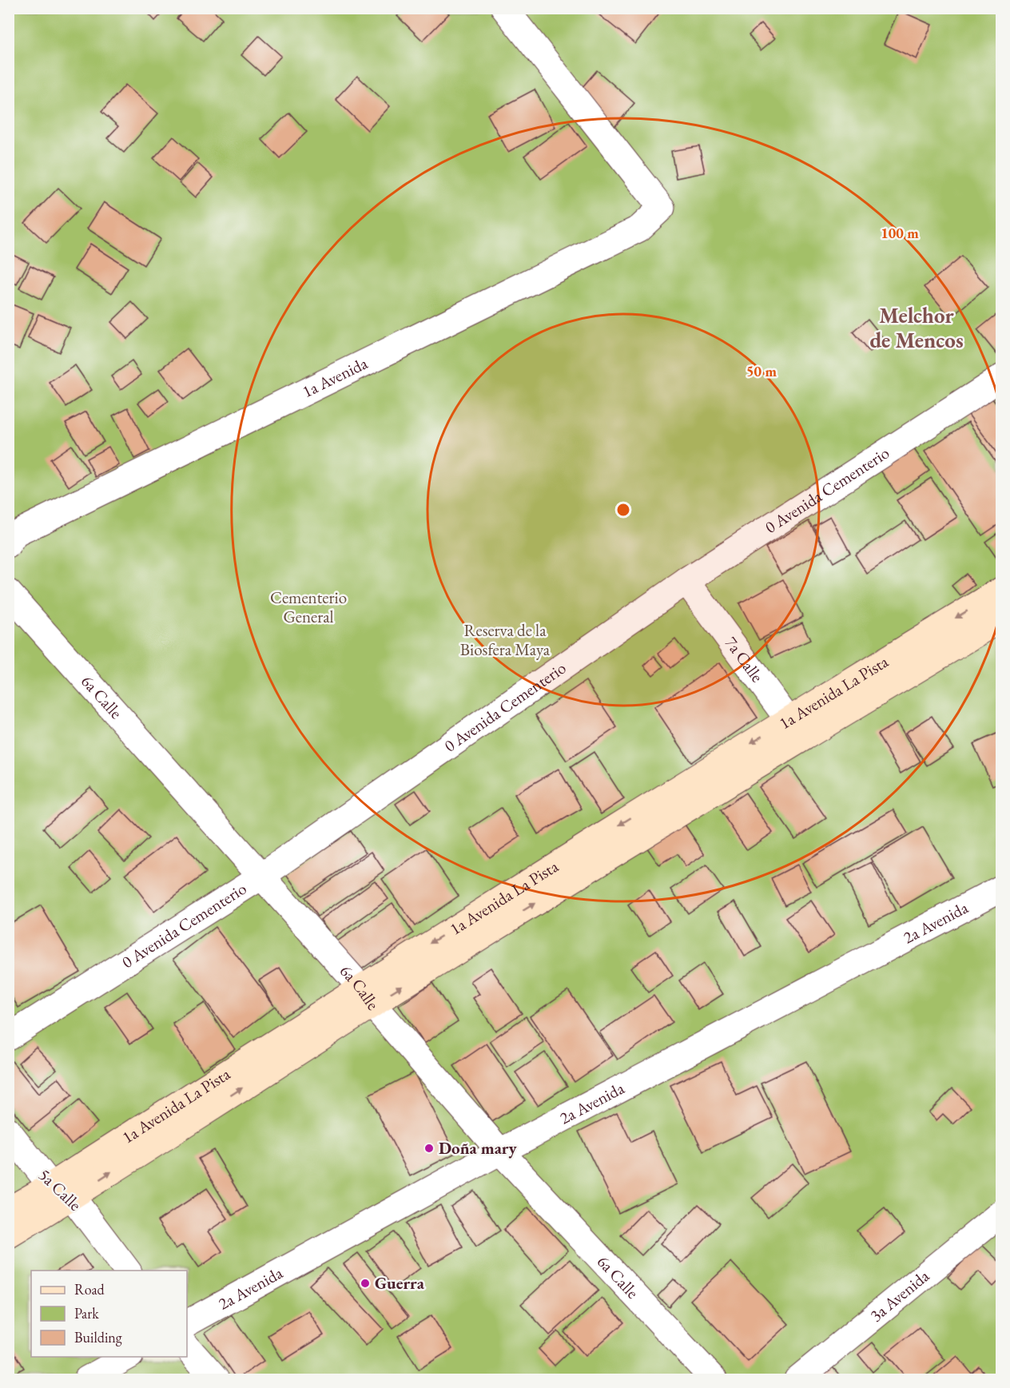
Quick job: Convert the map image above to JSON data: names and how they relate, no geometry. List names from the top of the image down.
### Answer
{
  "streets": {
    "street": [
      "1a Avenida",
      "0 Avenida Cementerio",
      "7a Calle",
      "1a Avenida La Pista",
      "6a Calle",
      "2a Avenida",
      "5a Calle",
      "3a Avenida"
    ]
  },
  "crossings": [
    ["0 Avenida Cementerio", "7a Calle"],
    ["0 Avenida Cementerio", "6a Calle"],
    ["7a Calle", "1a Avenida La Pista"],
    ["1a Avenida La Pista", "6a Calle"],
    ["1a Avenida La Pista", "5a Calle"],
    ["6a Calle", "2a Avenida"]
  ],
  "districts": ["Melchor de Mencos"],
  "parks": ["Cementerio General", "Reserva de la Biosfera Maya"],
  "places": ["Doña mary", "Guerra"],
  "legend": ["Road", "Park", "Building"],
  "rings": ["100 m", "50 m"]
}
